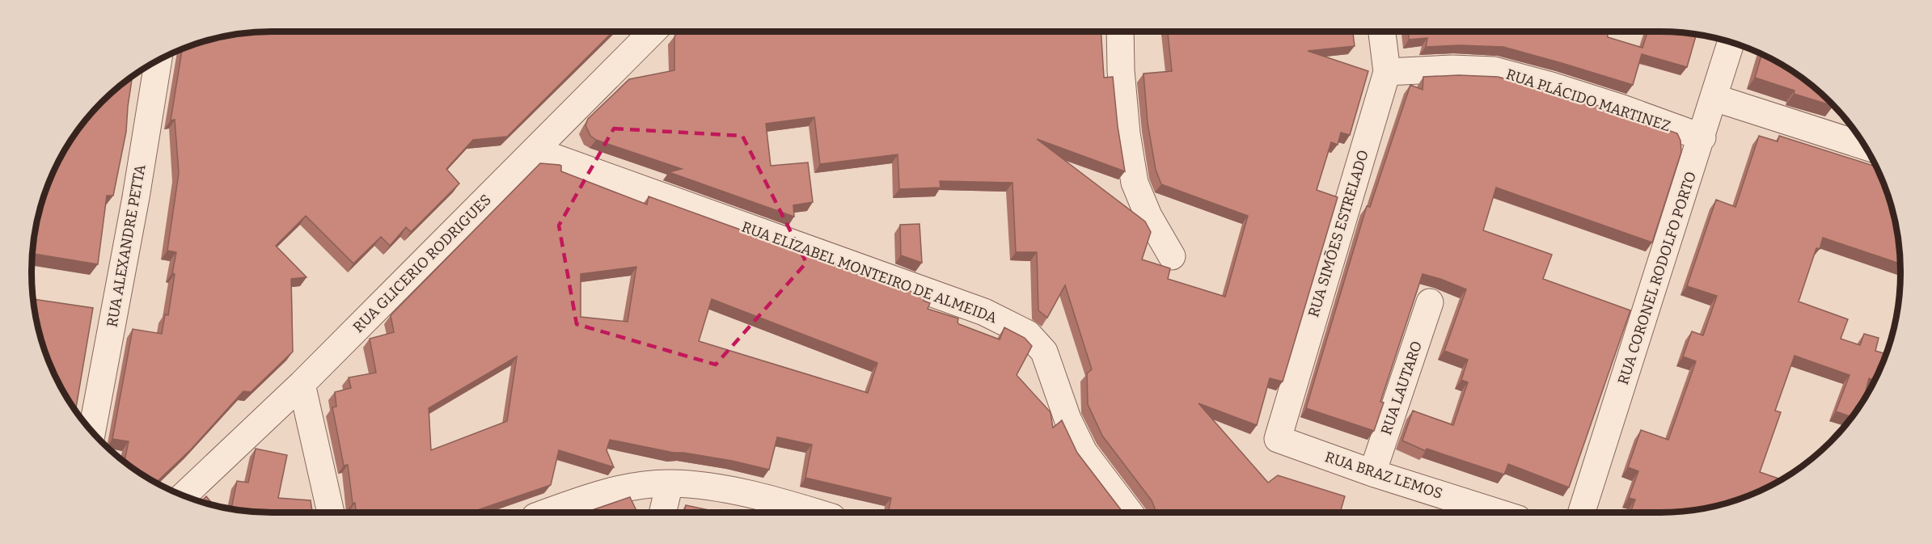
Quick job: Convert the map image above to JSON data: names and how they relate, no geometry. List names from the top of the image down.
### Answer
{
  "streets": {
    "street": [
      "RUA PLÁCIDO MARTINEZ",
      "RUA SIMÕES ESTRELADO",
      "RUA ALEXANDRE PETTA",
      "RUA GLICERIO RODRIGUES",
      "RUA ELIZABEL MONTEIRO DE ALMEIDA",
      "RUA CORONEL RODOLFO PORTO",
      "RUA LAUTARO",
      "RUA BRAZ LEMOS"
    ]
  },
  "crossings": [
    ["RUA PLÁCIDO MARTINEZ", "RUA SIMÕES ESTRELADO"],
    ["RUA PLÁCIDO MARTINEZ", "RUA CORONEL RODOLFO PORTO"],
    ["RUA SIMÕES ESTRELADO", "RUA BRAZ LEMOS"],
    ["RUA GLICERIO RODRIGUES", "RUA ELIZABEL MONTEIRO DE ALMEIDA"],
    ["RUA LAUTARO", "RUA BRAZ LEMOS"]
  ]
}
